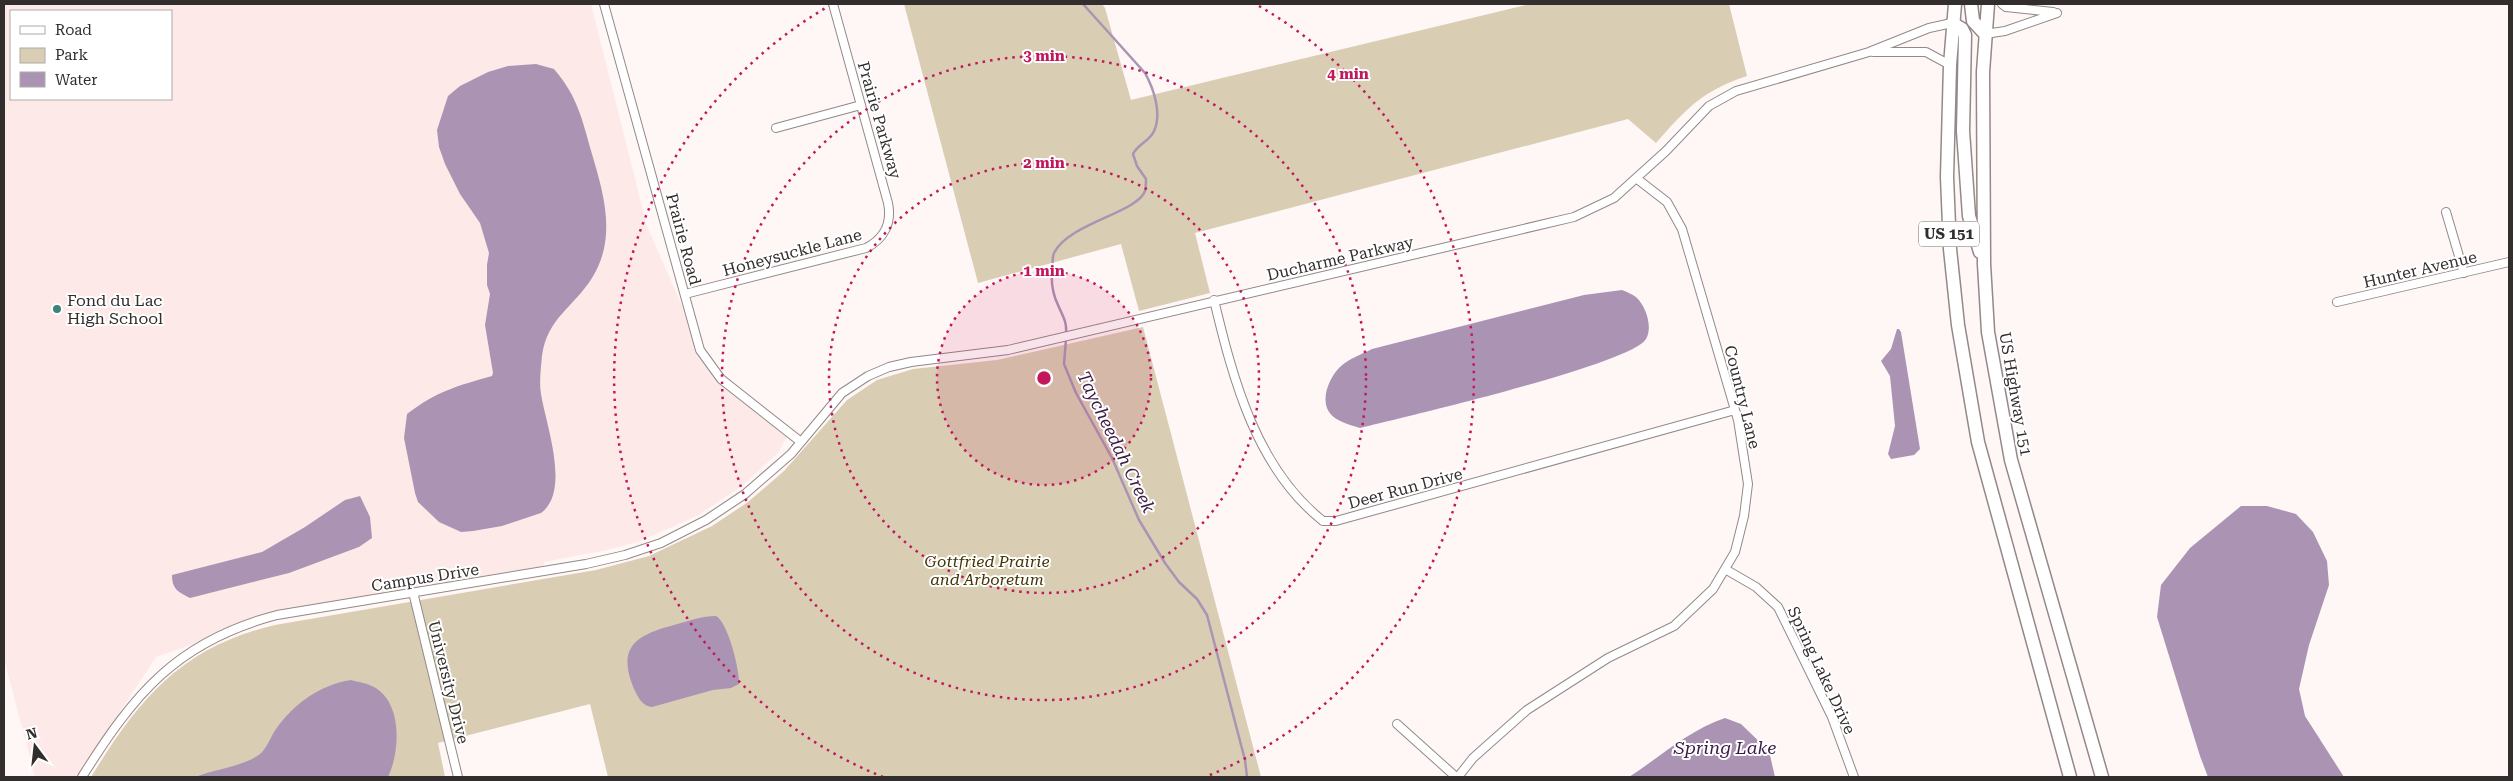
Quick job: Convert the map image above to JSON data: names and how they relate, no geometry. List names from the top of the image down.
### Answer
{
  "streets": {
    "main road": ["US 151", "US Highway 151"],
    "street": [
      "Prairie Parkway",
      "Prairie Road",
      "Honeysuckle Lane",
      "Ducharme Parkway",
      "Hunter Avenue",
      "Country Lane",
      "Deer Run Drive",
      "Campus Drive",
      "Spring Lake Drive",
      "University Drive"
    ]
  },
  "crossings": [
    ["Prairie Parkway", "Honeysuckle Lane"],
    ["US 151", "Ducharme Parkway"],
    ["Prairie Road", "Honeysuckle Lane"],
    ["Prairie Road", "Ducharme Parkway"],
    ["Prairie Road", "Campus Drive"],
    ["Ducharme Parkway", "Country Lane"],
    ["Ducharme Parkway", "Deer Run Drive"],
    ["Ducharme Parkway", "Campus Drive"],
    ["Country Lane", "Deer Run Drive"],
    ["Country Lane", "Spring Lake Drive"],
    ["Campus Drive", "University Drive"]
  ],
  "water": ["Taycheedah Creek", "Spring Lake"],
  "parks": ["Gottfried Prairie and Arboretum"],
  "places": ["Fond du Lac High School"],
  "legend": ["Road", "Park", "Water"],
  "north": "top",
  "rings": [
    "3 min",
    "4 min",
    "2 min",
    "1 min"
  ]
}
